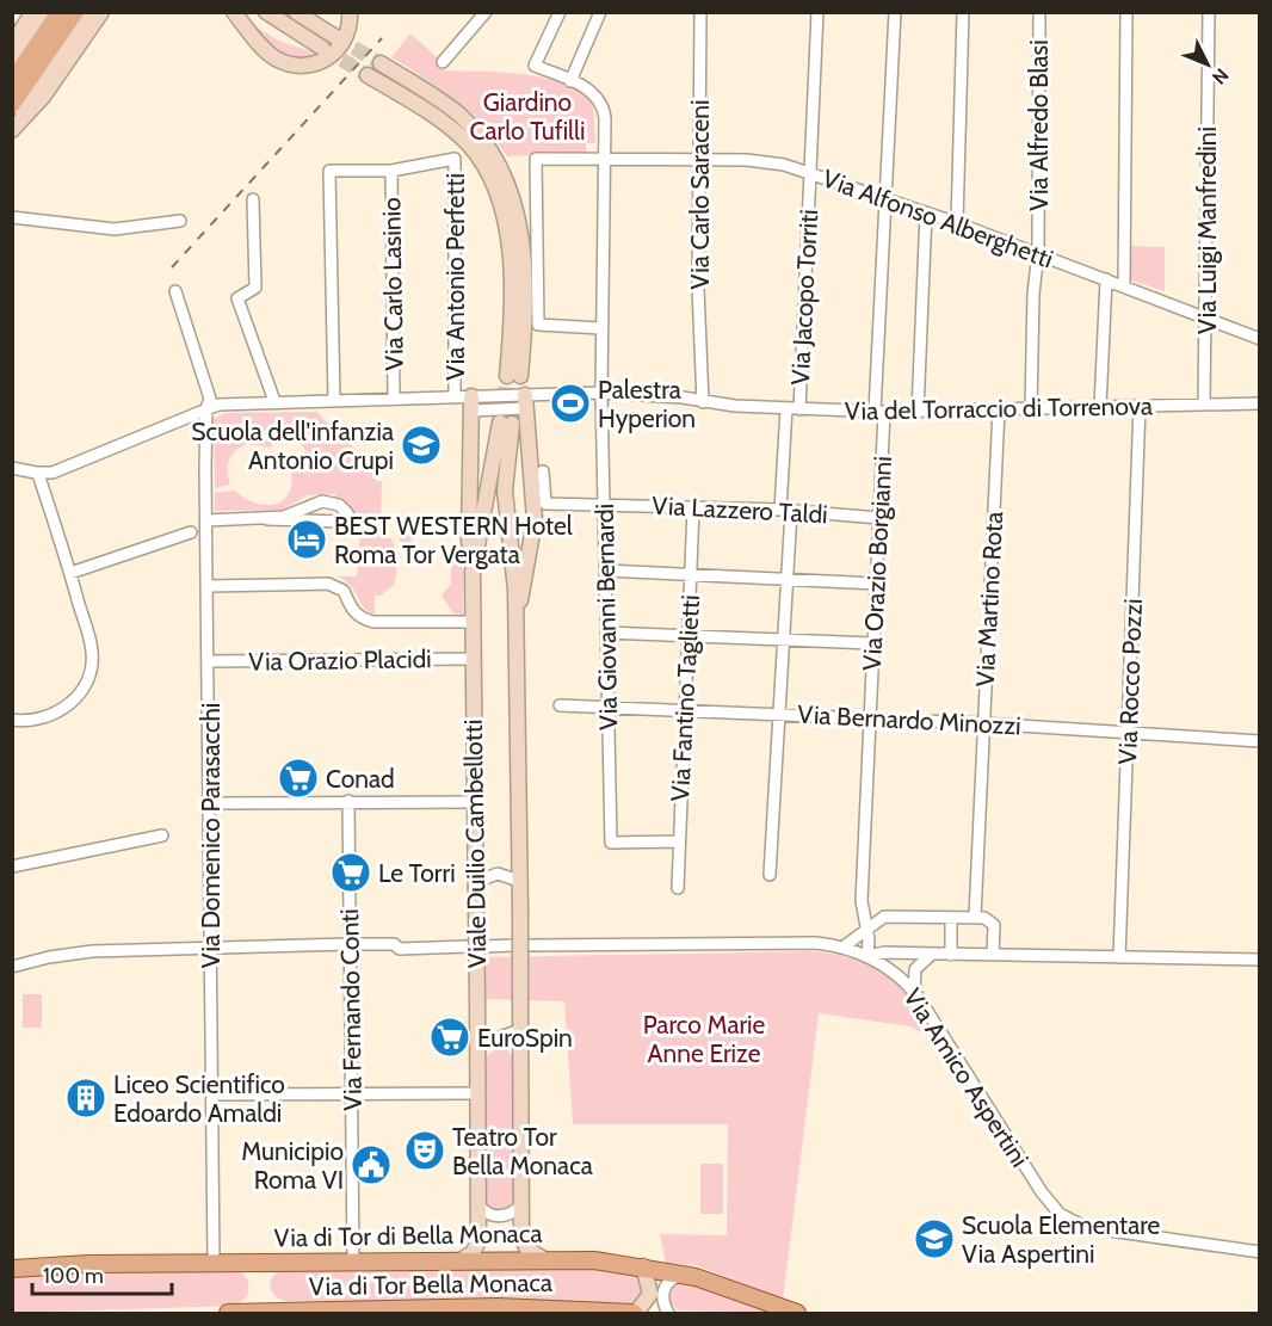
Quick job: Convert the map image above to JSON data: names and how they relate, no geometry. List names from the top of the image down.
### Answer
{
  "streets": {
    "main road": ["Viale Duilio Cambellotti", "Via di Tor di Bella Monaca", "Via di Tor Bella Monaca"],
    "street": [
      "Via Alfredo Blasi",
      "Via Carlo Saraceni",
      "Via Alfonso Alberghetti",
      "Via Luigi Manfredini",
      "Via Antonio Perfetti",
      "Via Carlo Lasinio",
      "Via Jacopo Torriti",
      "Via del Torraccio di Torrenova",
      "Via Lazzero Taldi",
      "Via Orazio Borgianni",
      "Via Martino Rota",
      "Via Giovanni Bernardi",
      "Via Orazio Placidi",
      "Via Rocco Pozzi",
      "Via Fantino Taglietti",
      "Via Bernardo Minozzi",
      "Via Domenico Parasacchi",
      "Via Fernando Conti",
      "Via Amico Aspertini"
    ]
  },
  "crossings": [
    ["Via Alfredo Blasi", "Via Alfonso Alberghetti"],
    ["Via Alfredo Blasi", "Via del Torraccio di Torrenova"],
    ["Via Carlo Saraceni", "Via Alfonso Alberghetti"],
    ["Via Carlo Saraceni", "Via del Torraccio di Torrenova"],
    ["Via Alfonso Alberghetti", "Via Luigi Manfredini"],
    ["Via Alfonso Alberghetti", "Via Jacopo Torriti"],
    ["Via Alfonso Alberghetti", "Via Orazio Borgianni"],
    ["Via Alfonso Alberghetti", "Via Giovanni Bernardi"],
    ["Via Luigi Manfredini", "Via del Torraccio di Torrenova"],
    ["Via Antonio Perfetti", "Via Carlo Lasinio"],
    ["Via Jacopo Torriti", "Via del Torraccio di Torrenova"],
    ["Via del Torraccio di Torrenova", "Via Orazio Borgianni"],
    ["Via del Torraccio di Torrenova", "Via Martino Rota"],
    ["Via del Torraccio di Torrenova", "Via Giovanni Bernardi"],
    ["Via del Torraccio di Torrenova", "Via Rocco Pozzi"],
    ["Via Lazzero Taldi", "Via Orazio Borgianni"],
    ["Via Lazzero Taldi", "Via Giovanni Bernardi"],
    ["Via Lazzero Taldi", "Via Fantino Taglietti"],
    ["Via Orazio Borgianni", "Via Bernardo Minozzi"],
    ["Via Orazio Borgianni", "Via Amico Aspertini"],
    ["Via Martino Rota", "Via Bernardo Minozzi"],
    ["Via Giovanni Bernardi", "Via Fantino Taglietti"],
    ["Via Giovanni Bernardi", "Via Bernardo Minozzi"],
    ["Via Orazio Placidi", "Via Domenico Parasacchi"],
    ["Via Orazio Placidi", "Viale Duilio Cambellotti"],
    ["Via Rocco Pozzi", "Via Bernardo Minozzi"],
    ["Via Fantino Taglietti", "Via Bernardo Minozzi"],
    ["Via Domenico Parasacchi", "Via di Tor di Bella Monaca"],
    ["Viale Duilio Cambellotti", "Via di Tor di Bella Monaca"],
    ["Via Fernando Conti", "Via di Tor di Bella Monaca"]
  ],
  "parks": ["Giardino Carlo Tufilli", "Parco Marie Anne Erize"],
  "places": {
    "sports": ["Palestra Hyperion"],
    "school or university": ["Scuola dell'infanzia Antonio Crupi", "Scuola Elementare Via Aspertini"],
    "hotel": ["BEST WESTERN Hotel Roma Tor Vergata"],
    "supermarket": ["Conad", "Le Torri", "EuroSpin"],
    "building": ["Liceo Scientifico Edoardo Amaldi"],
    "theatre": ["Teatro Tor Bella Monaca"],
    "public building": ["Municipio Roma VI"]
  },
  "scale_bar": "100 m",
  "north": "bottom right"
}
